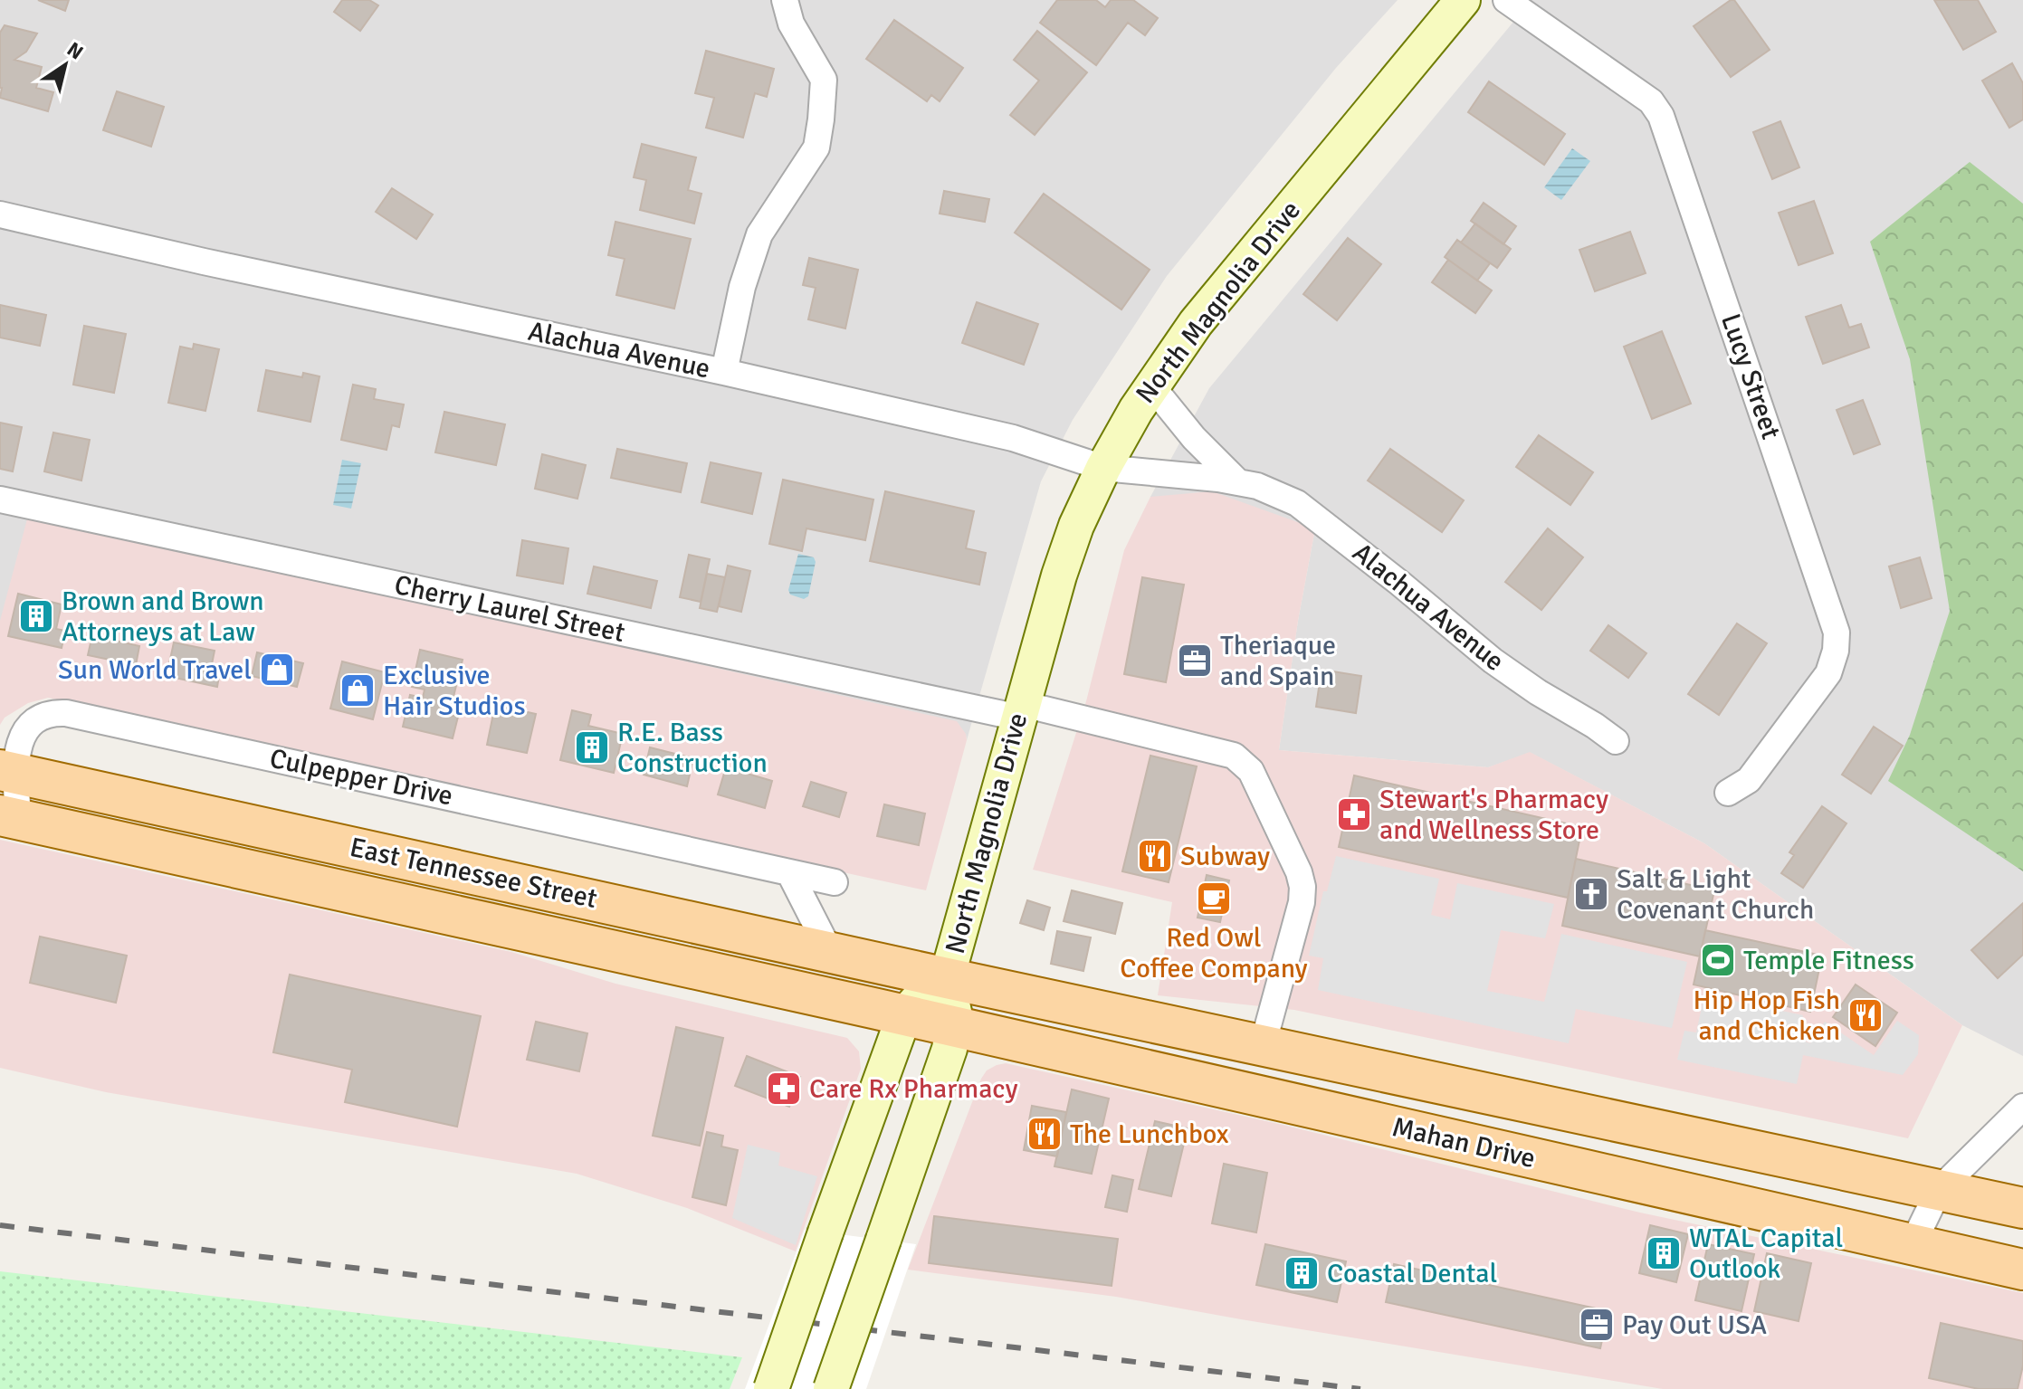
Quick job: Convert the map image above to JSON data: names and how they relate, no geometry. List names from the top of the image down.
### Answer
{
  "streets": {
    "main road": ["North Magnolia Drive", "East Tennessee Street", "Mahan Drive"],
    "street": [
      "Alachua Avenue",
      "Lucy Street",
      "Cherry Laurel Street",
      "Culpepper Drive"
    ]
  },
  "crossings": [
    ["North Magnolia Drive", "Alachua Avenue"],
    ["North Magnolia Drive", "Cherry Laurel Street"],
    ["North Magnolia Drive", "East Tennessee Street"],
    ["North Magnolia Drive", "Mahan Drive"],
    ["Cherry Laurel Street", "Mahan Drive"],
    ["Culpepper Drive", "East Tennessee Street"],
    ["East Tennessee Street", "Mahan Drive"]
  ],
  "places": {
    "building": [
      "Brown and Brown Attorneys at Law",
      "R.E. Bass Construction",
      "WTAL Capital Outlook",
      "Coastal Dental"
    ],
    "office": ["Theriaque and Spain", "Pay Out USA"],
    "shop": ["Sun World Travel", "Exclusive Hair Studios"],
    "pharmacy": ["Stewart's Pharmacy and Wellness Store", "Care Rx Pharmacy"],
    "restaurant": ["Subway", "Hip Hop Fish and Chicken", "The Lunchbox"],
    "church": ["Salt & Light Covenant Church"],
    "cafe": ["Red Owl Coffee Company"],
    "sports": ["Temple Fitness"]
  },
  "north": "top right"
}
